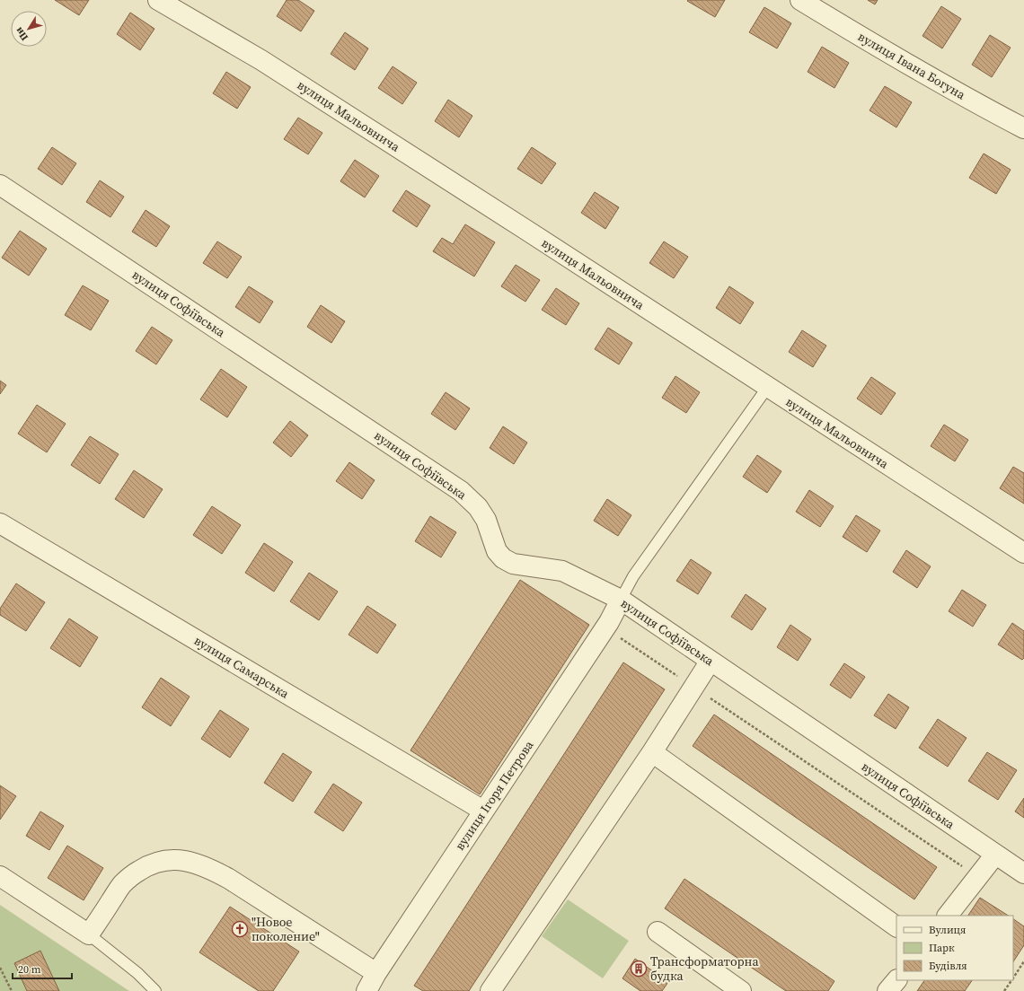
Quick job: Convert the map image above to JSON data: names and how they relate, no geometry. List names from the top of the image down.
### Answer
{
  "streets": {
    "street": [
      "вулиця Івана Богуна",
      "вулиця Мальовнича",
      "вулиця Софіївська",
      "вулиця Самарська",
      "вулиця Ігоря Петрова"
    ]
  },
  "crossings": [
    ["вулиця Софіївська", "вулиця Ігоря Петрова"],
    ["вулиця Самарська", "вулиця Ігоря Петрова"]
  ],
  "places": {
    "church": ["\"Новое поколение\""],
    "building": ["Трансформаторна будка"]
  },
  "legend": ["Вулиця", "Парк", "Будівля"],
  "scale_bar": "20 m",
  "north": "bottom left"
}
